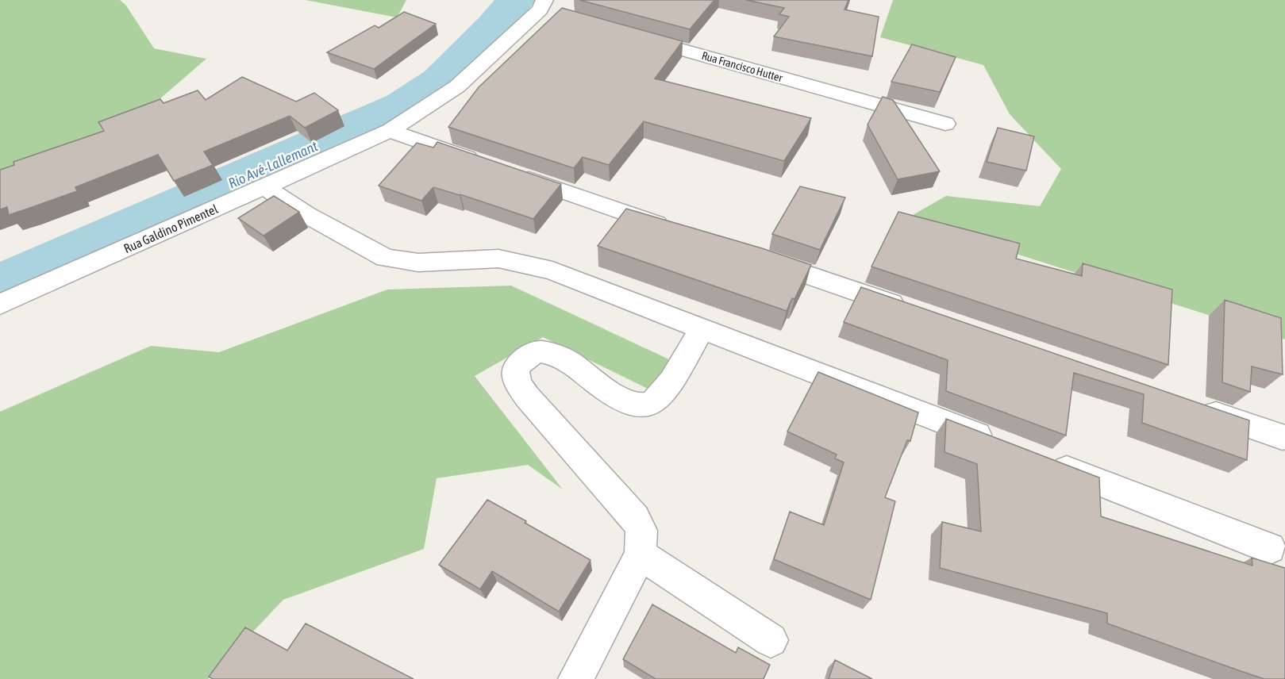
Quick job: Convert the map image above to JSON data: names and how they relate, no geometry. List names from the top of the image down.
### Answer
{
  "streets": {
    "street": ["Rua Francisco Hutter", "Rua Galdino Pimentel"]
  },
  "water": ["Rio Avé‐Lallemant"]
}
